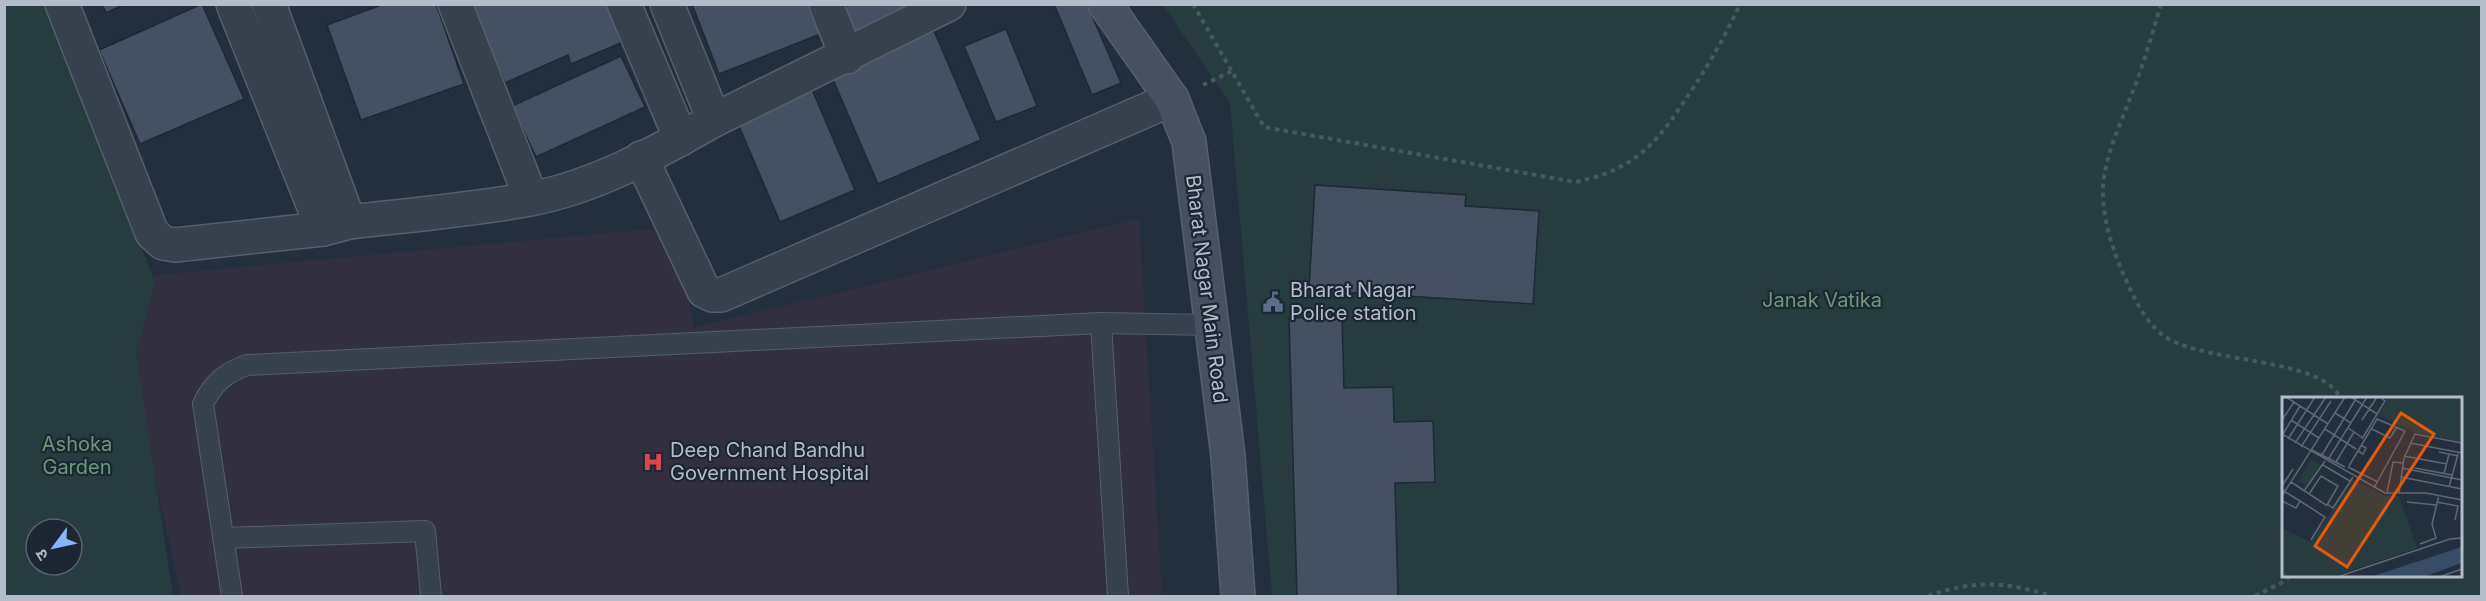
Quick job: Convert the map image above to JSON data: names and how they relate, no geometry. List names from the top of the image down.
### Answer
{
  "streets": {
    "street": ["Bharat Nagar Main Road"]
  },
  "parks": ["Janak Vatika", "Ashoka Garden"],
  "places": {
    "public building": ["Bharat Nagar Police station"],
    "hospital": ["Deep Chand Bandhu Government Hospital"]
  },
  "north": "bottom left"
}
